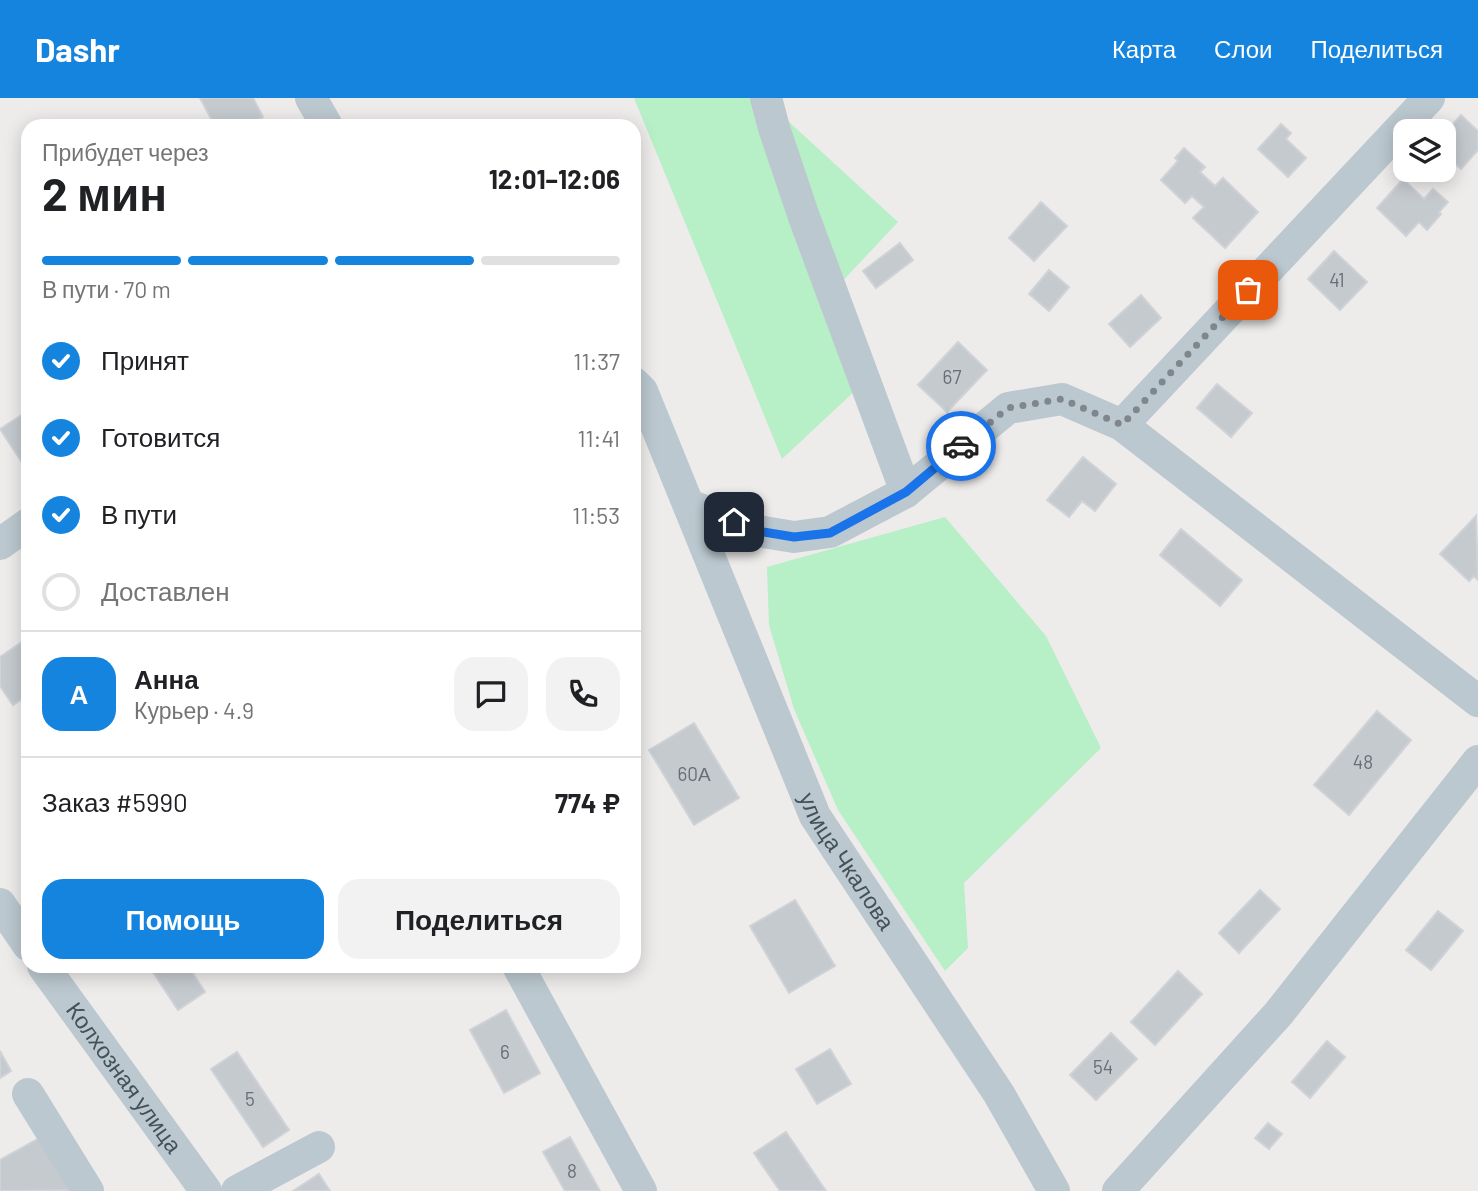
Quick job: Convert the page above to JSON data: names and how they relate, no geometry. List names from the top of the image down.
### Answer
{
  "streets": {
    "street": ["улица Чкалова", "Колхозная улица"]
  },
  "house_numbers": [
    "41",
    "67",
    "48",
    "60А",
    "6",
    "54",
    "5",
    "8"
  ],
  "page": {
    "header": "Dashr",
    "nav": ["Карта", "Слои", "Поделиться"],
    "heading": ["2 мин", "Прибудет через", "12:01–12:06"],
    "panel": [
      "Анна",
      "Курьер · 4.9",
      "Заказ #5990",
      "774 ₽"
    ],
    "bar": "В пути · 70 m",
    "list": [
      ["Принят", "11:37"],
      ["Готовится", "11:41"],
      ["В пути", "11:53"],
      "Доставлен"
    ],
    "round": "А",
    "buttons": ["Помощь", "Поделиться"]
  }
}
